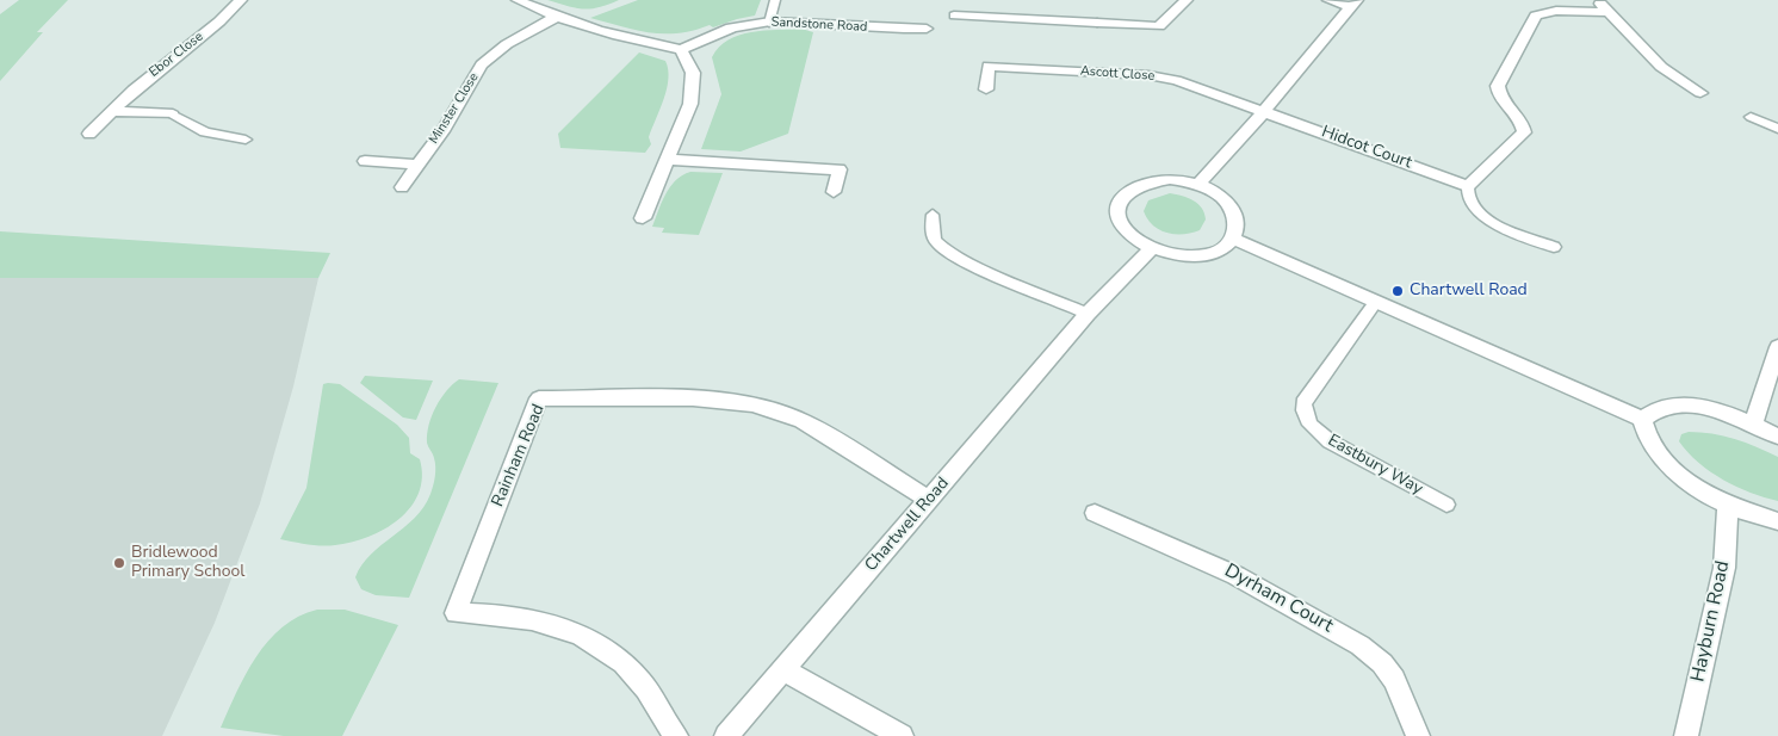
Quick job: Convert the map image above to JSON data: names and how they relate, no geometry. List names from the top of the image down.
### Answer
{
  "streets": {
    "street": [
      "Sandstone Road",
      "Ebor Close",
      "Ascott Close",
      "Minster Close",
      "Hidcot Court",
      "Rainham Road",
      "Chartwell Road",
      "Dyrham Court",
      "Hayburn Road"
    ],
    "lane": ["Eastbury Way"]
  },
  "crossings": [
    ["Ascott Close", "Hidcot Court"],
    ["Rainham Road", "Chartwell Road"]
  ],
  "places": ["Chartwell Road", "Bridlewood Primary School"]
}
